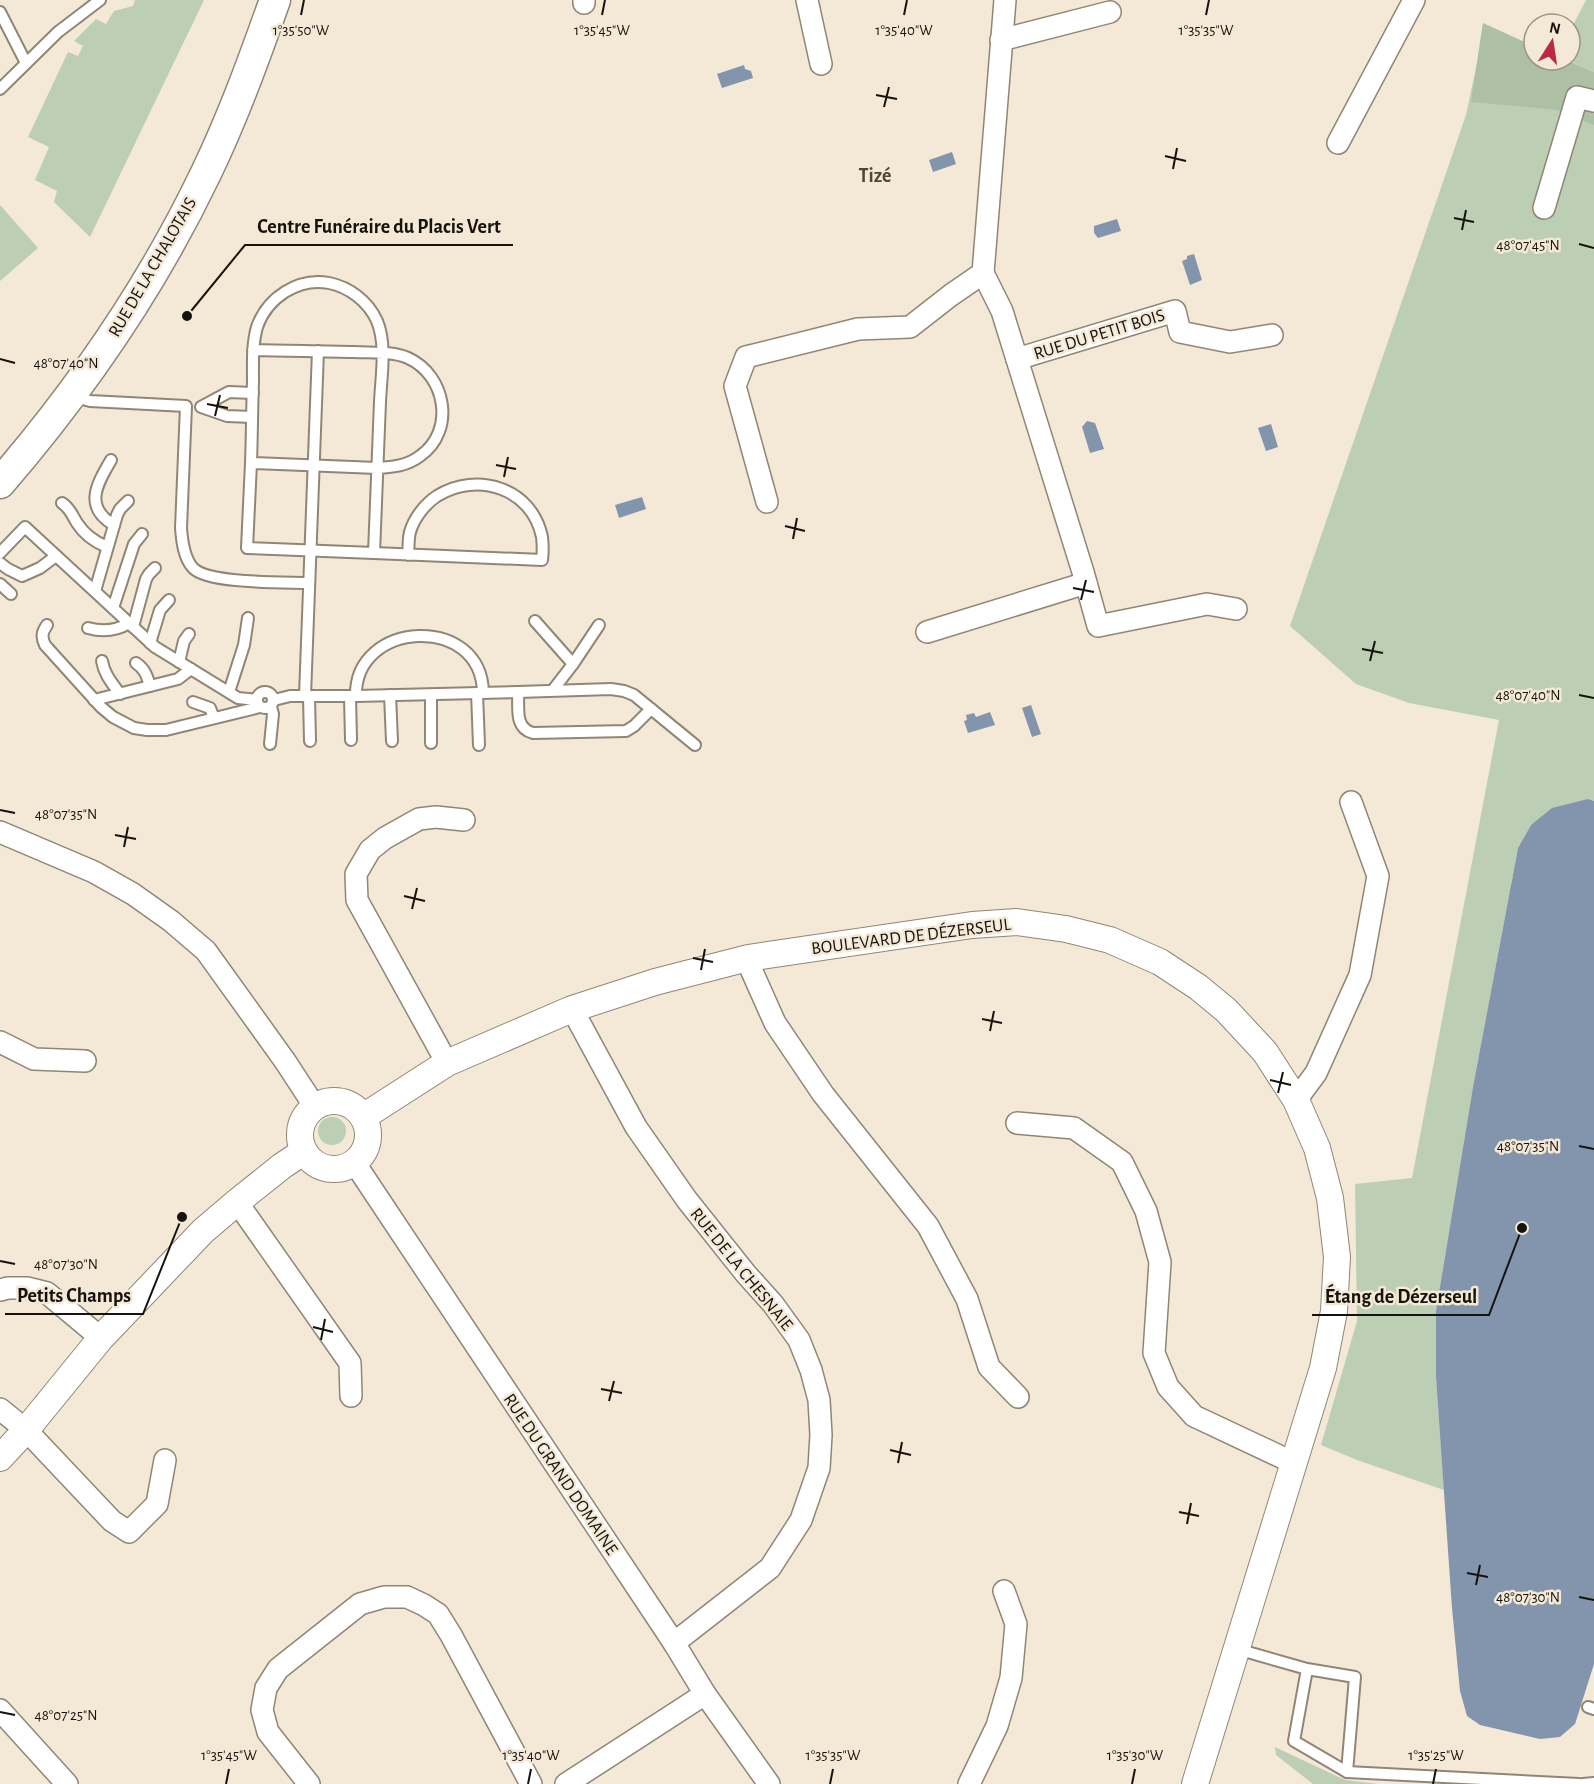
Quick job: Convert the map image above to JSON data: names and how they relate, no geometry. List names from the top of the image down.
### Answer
{
  "streets": {
    "main road": ["RUE DE LA CHALOTAIS"],
    "street": [
      "RUE DU PETIT BOIS",
      "BOULEVARD DE DÉZERSEUL",
      "RUE DE LA CHESNAIE",
      "RUE DU GRAND DOMAINE"
    ]
  },
  "crossings": [
    ["BOULEVARD DE DÉZERSEUL", "RUE DE LA CHESNAIE"],
    ["BOULEVARD DE DÉZERSEUL", "RUE DU GRAND DOMAINE"],
    ["RUE DE LA CHESNAIE", "RUE DU GRAND DOMAINE"]
  ],
  "districts": ["Tizé"],
  "places": ["Centre Funéraire du Placis Vert", "Petits Champs", "Étang de Dézerseul"],
  "north": "top",
  "coordinates": [
    "1°35'50\"W",
    "1°35'45\"W",
    "1°35'40\"W",
    "1°35'35\"W",
    "48°07'45\"N",
    "48°07'40\"N",
    "48°07'35\"N",
    "48°07'30\"N",
    "48°07'25\"N",
    "1°35'30\"W",
    "1°35'25\"W"
  ]
}
